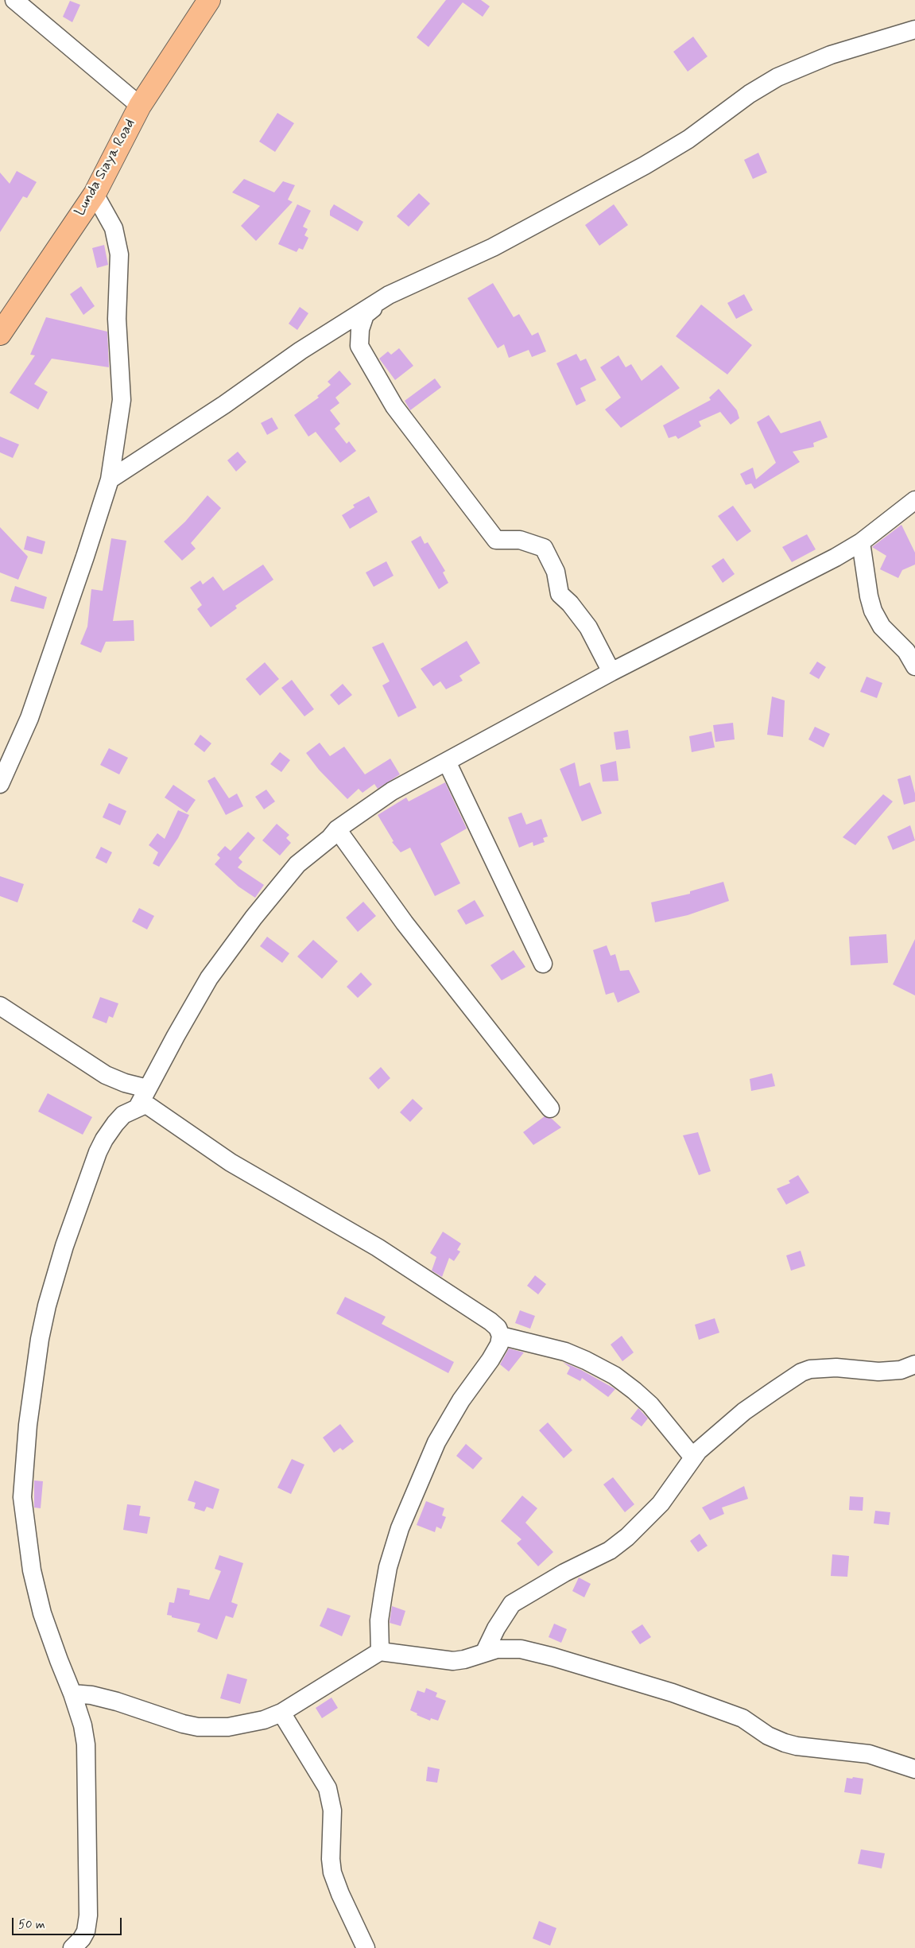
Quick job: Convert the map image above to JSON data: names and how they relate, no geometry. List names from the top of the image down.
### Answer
{
  "streets": {
    "main road": ["Lunda Siaya Road"]
  },
  "scale_bar": "50 m"
}
